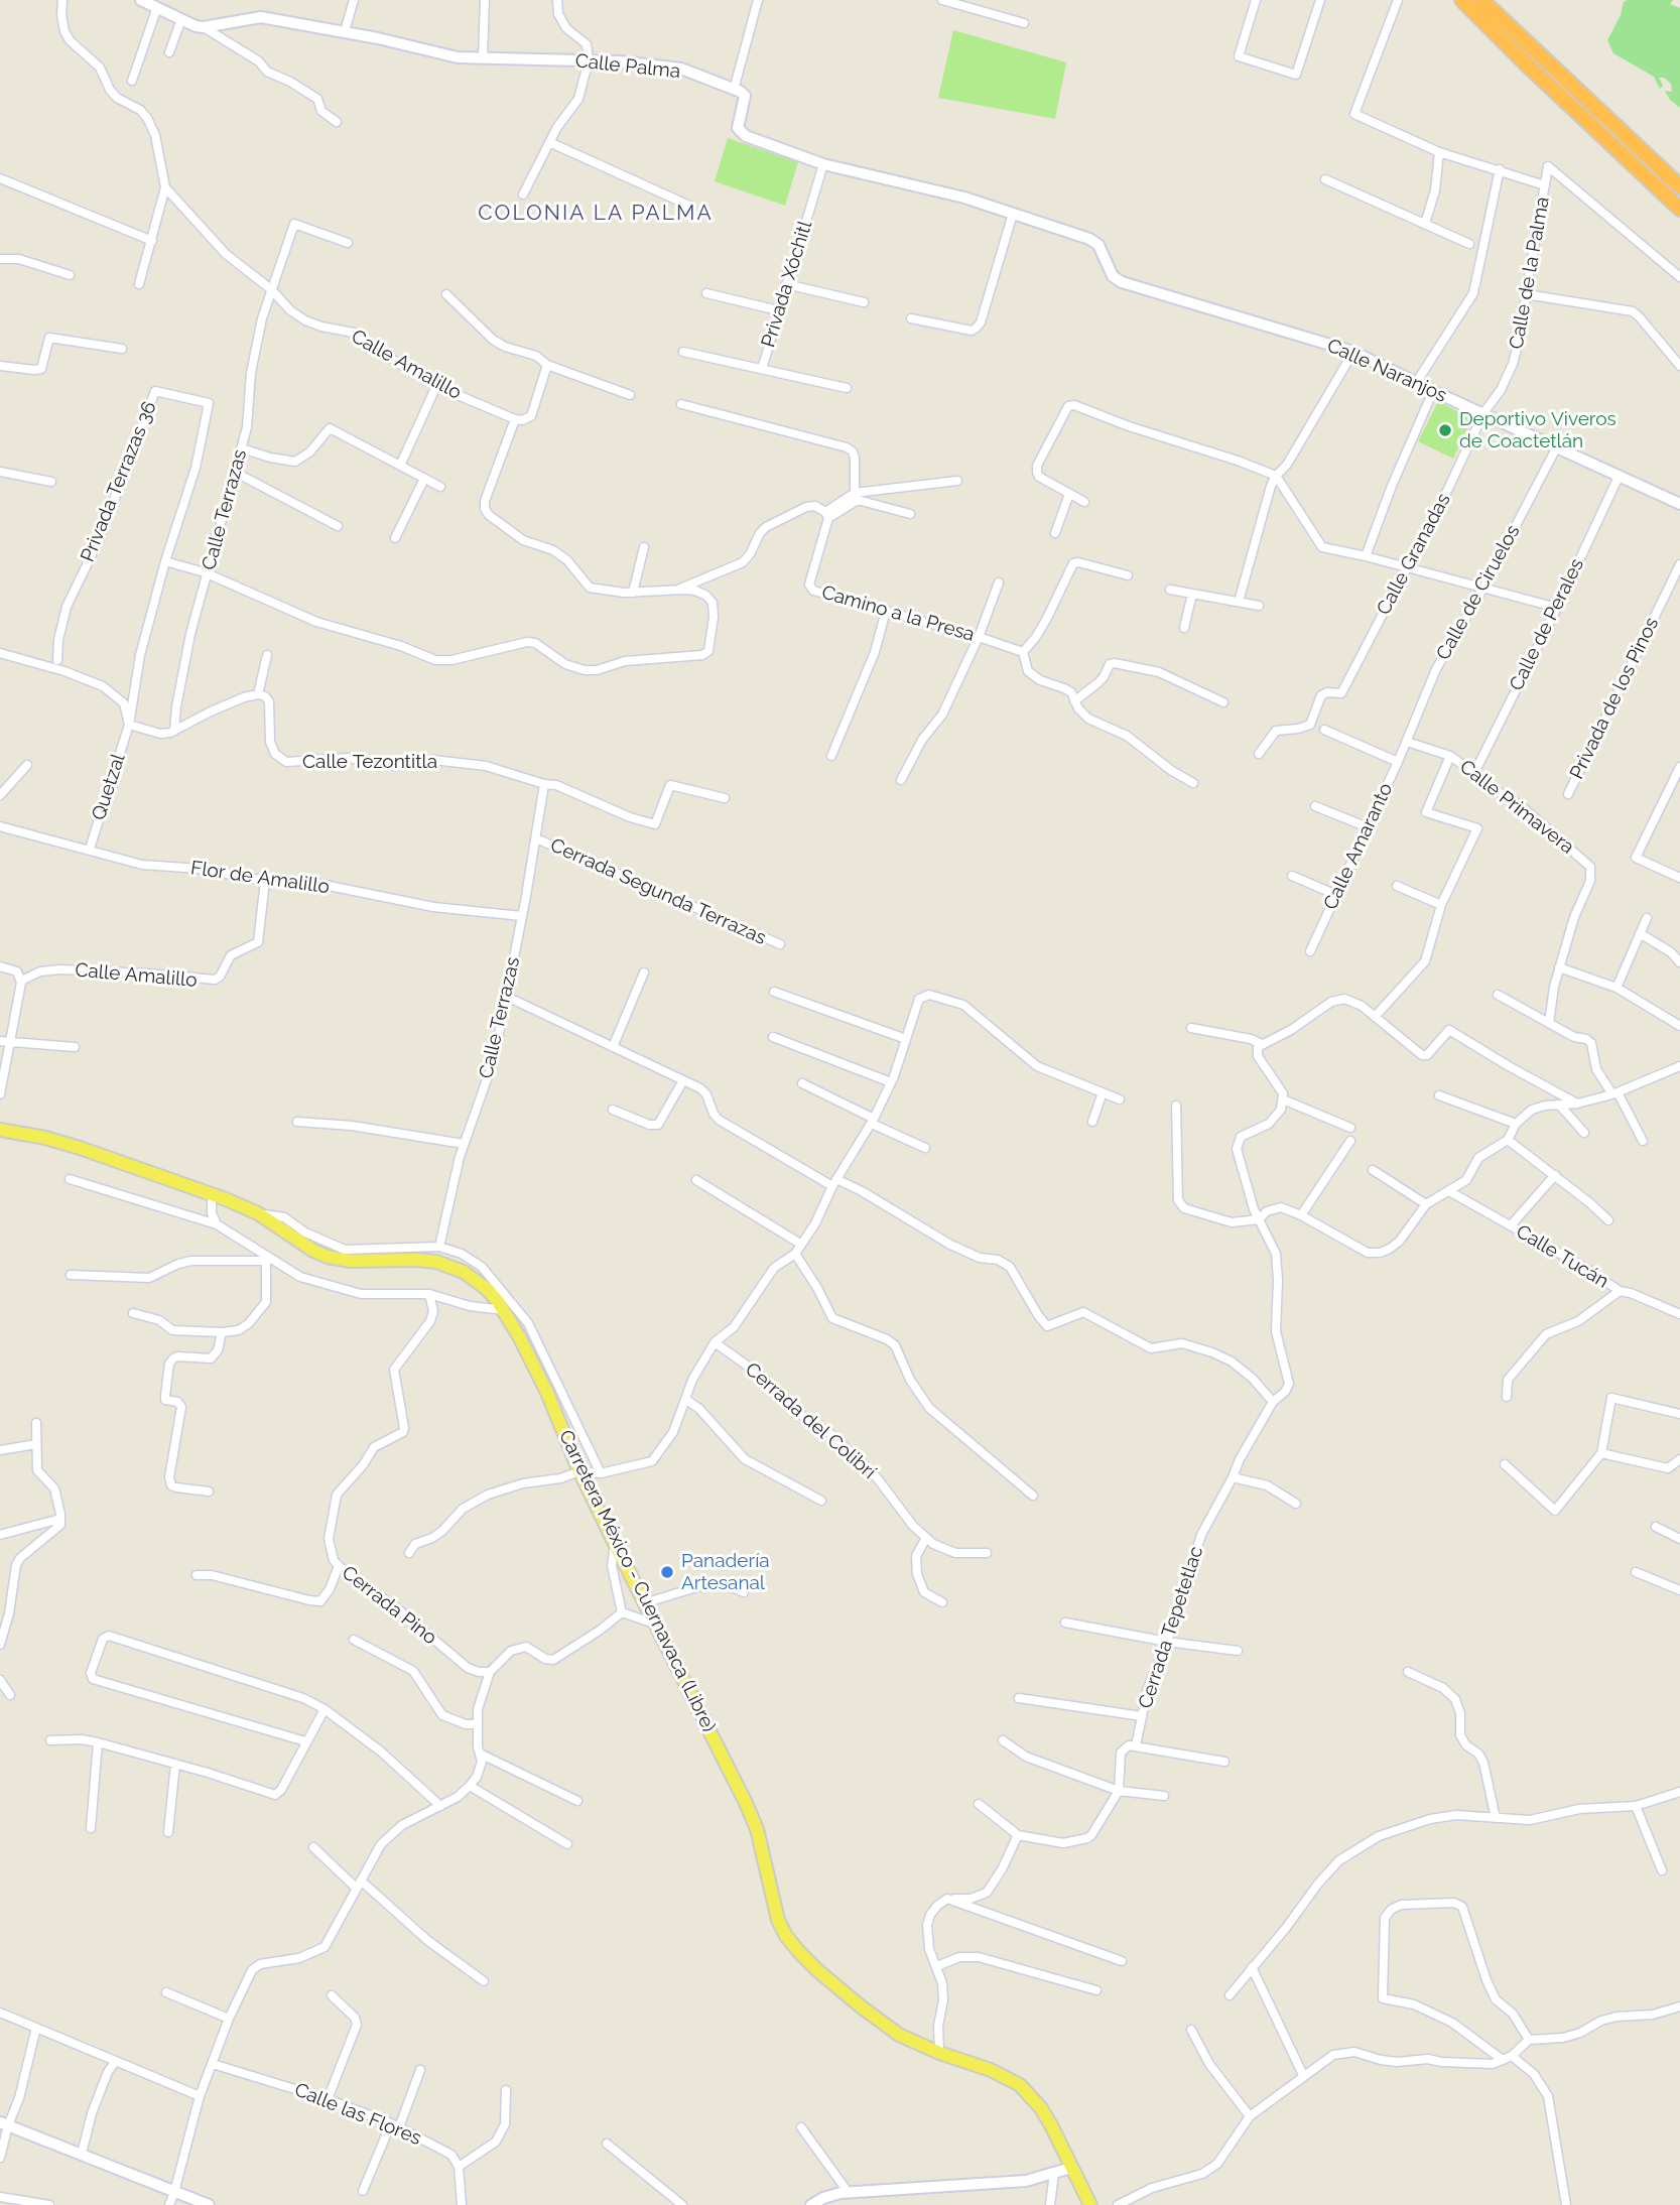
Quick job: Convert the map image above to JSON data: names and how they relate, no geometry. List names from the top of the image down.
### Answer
{
  "streets": {
    "main road": ["Carretera México - Cuernavaca (Libre)"],
    "street": [
      "Calle Palma",
      "Calle de la Palma",
      "Privada Xóchitl",
      "Calle Amalillo",
      "Calle Naranjos",
      "Privada Terrazas 36",
      "Calle Terrazas",
      "Calle Granadas",
      "Calle de Ciruelos",
      "Camino a la Presa",
      "Calle de Perales",
      "Privada de los Pinos",
      "Calle Tezontitla",
      "Quetzal",
      "Calle Primavera",
      "Calle Amaranto",
      "Flor de Amalillo",
      "Cerrada Segunda Terrazas",
      "Calle Tucán",
      "Cerrada del Colibrí",
      "Cerrada Pino",
      "Cerrada Tepetetlac",
      "Calle las Flores"
    ]
  },
  "crossings": [
    ["Calle de la Palma", "Calle Naranjos"],
    ["Calle de la Palma", "Calle Granadas"],
    ["Calle Amalillo", "Calle Terrazas"],
    ["Calle Amalillo", "Flor de Amalillo"],
    ["Calle Naranjos", "Calle Granadas"],
    ["Calle Naranjos", "Calle de Ciruelos"],
    ["Calle Naranjos", "Calle de Perales"],
    ["Privada Terrazas 36", "Quetzal"],
    ["Calle Terrazas", "Calle Tezontitla"],
    ["Calle Terrazas", "Flor de Amalillo"],
    ["Calle Terrazas", "Cerrada Segunda Terrazas"],
    ["Calle de Ciruelos", "Calle Primavera"],
    ["Calle de Ciruelos", "Calle Amaranto"],
    ["Calle de Perales", "Calle Primavera"],
    ["Quetzal", "Flor de Amalillo"],
    ["Calle Primavera", "Calle Amaranto"]
  ],
  "districts": ["COLONIA LA PALMA"],
  "places": ["Deportivo Viveros de Coactetlán", "Panadería Artesanal"]
}
